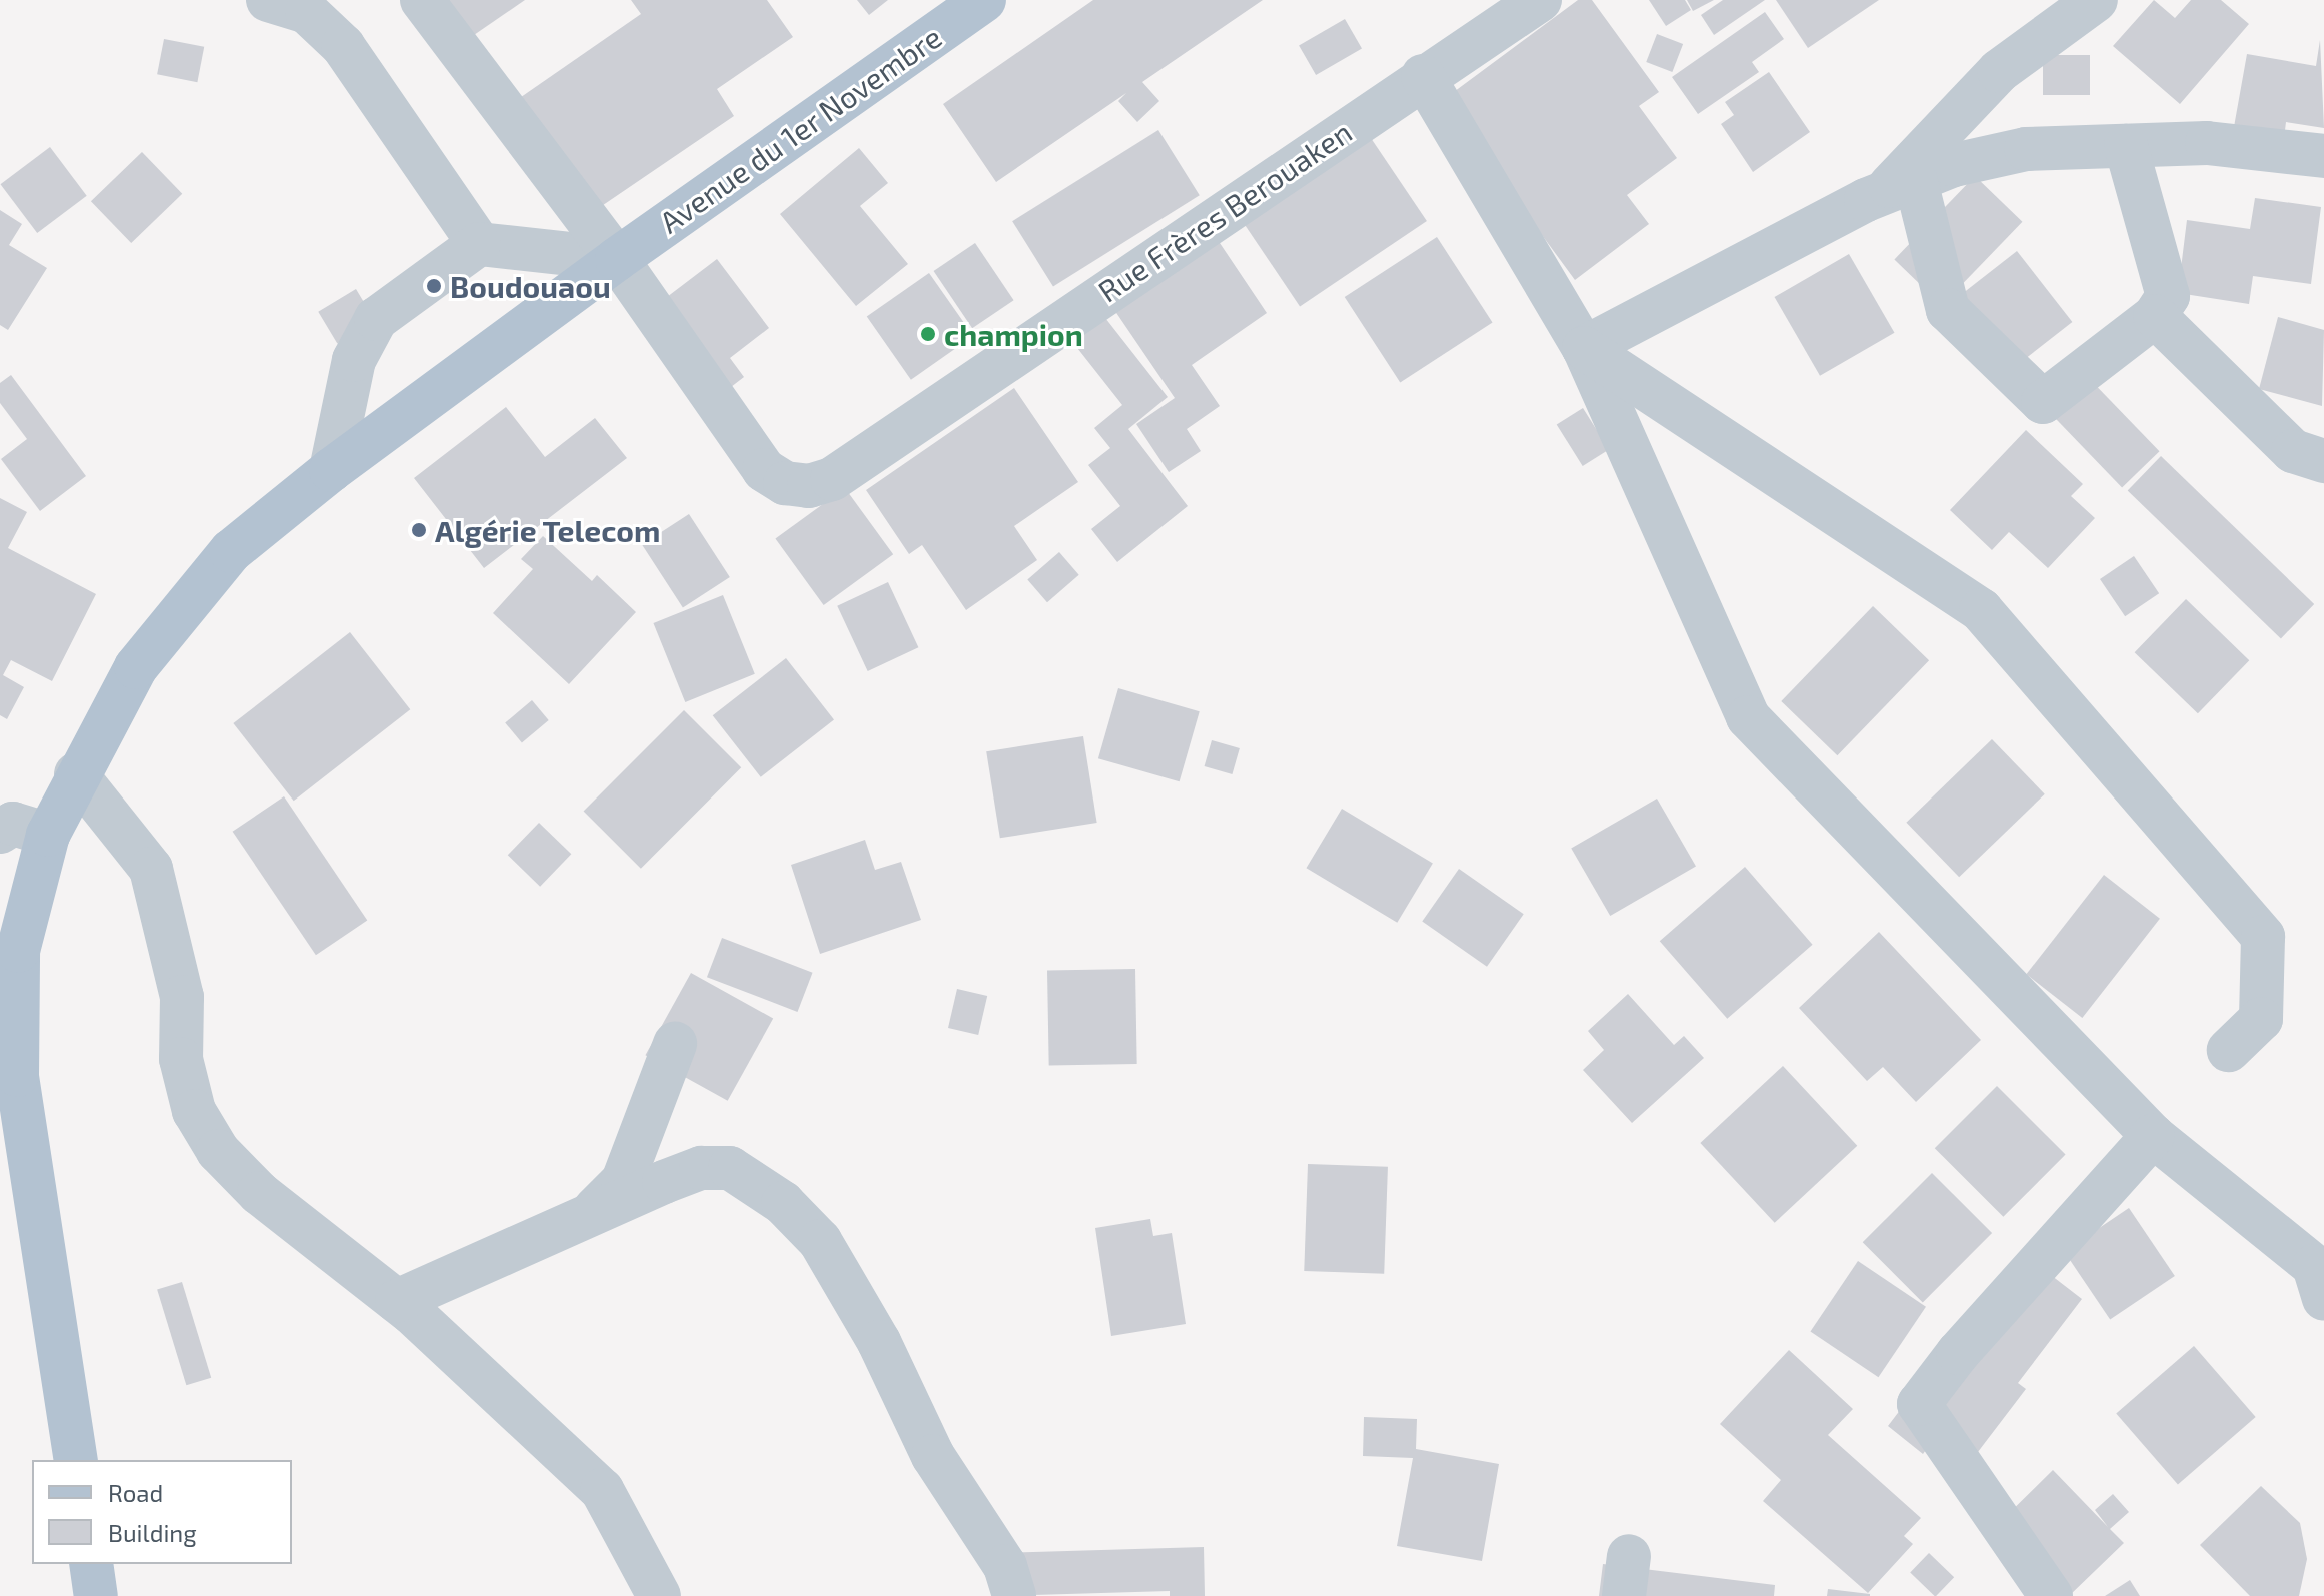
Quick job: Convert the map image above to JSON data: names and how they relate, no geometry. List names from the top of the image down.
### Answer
{
  "streets": {
    "main road": ["Avenue du 1er Novembre"],
    "street": ["Rue Frères Berouaken"]
  },
  "crossings": [
    ["Avenue du 1er Novembre", "Rue Frères Berouaken"]
  ],
  "places": ["Boudouaou", "champion", "Algérie Telecom"],
  "legend": ["Road", "Building"]
}
